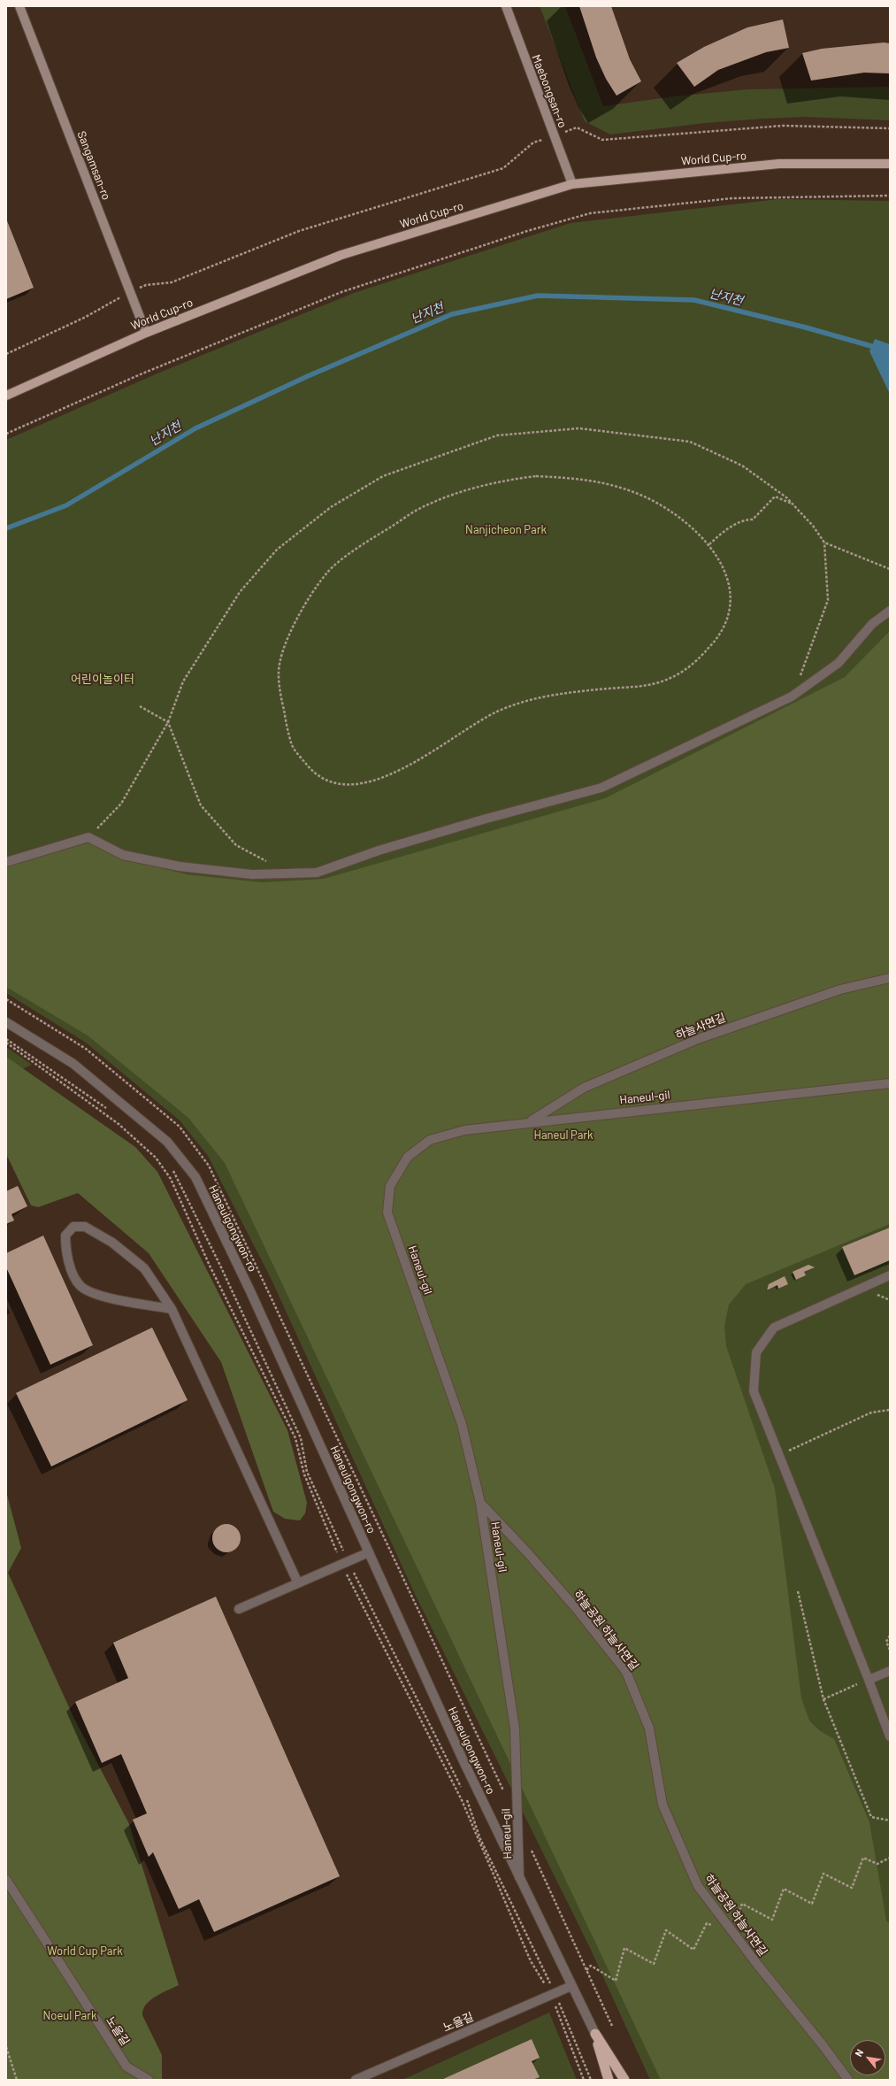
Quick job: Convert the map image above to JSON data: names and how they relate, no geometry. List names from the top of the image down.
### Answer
{
  "streets": {
    "main road": ["Maebongsan-ro", "World Cup-ro", "Sangamsan-ro"],
    "street": [
      "하늘사면길",
      "Haneul-gil",
      "Haneulgongwon-ro",
      "하늘공원 하늘사면길",
      "노을길"
    ]
  },
  "crossings": [
    ["Maebongsan-ro", "World Cup-ro"],
    ["World Cup-ro", "Sangamsan-ro"],
    ["하늘사면길", "Haneul-gil"],
    ["Haneul-gil", "Haneulgongwon-ro"],
    ["Haneul-gil", "하늘공원 하늘사면길"],
    ["Haneulgongwon-ro", "노을길"]
  ],
  "water": ["난지천"],
  "parks": [
    "Nanjicheon Park",
    "어린이놀이터",
    "Haneul Park",
    "World Cup Park",
    "Noeul Park"
  ],
  "north": "top left"
}
